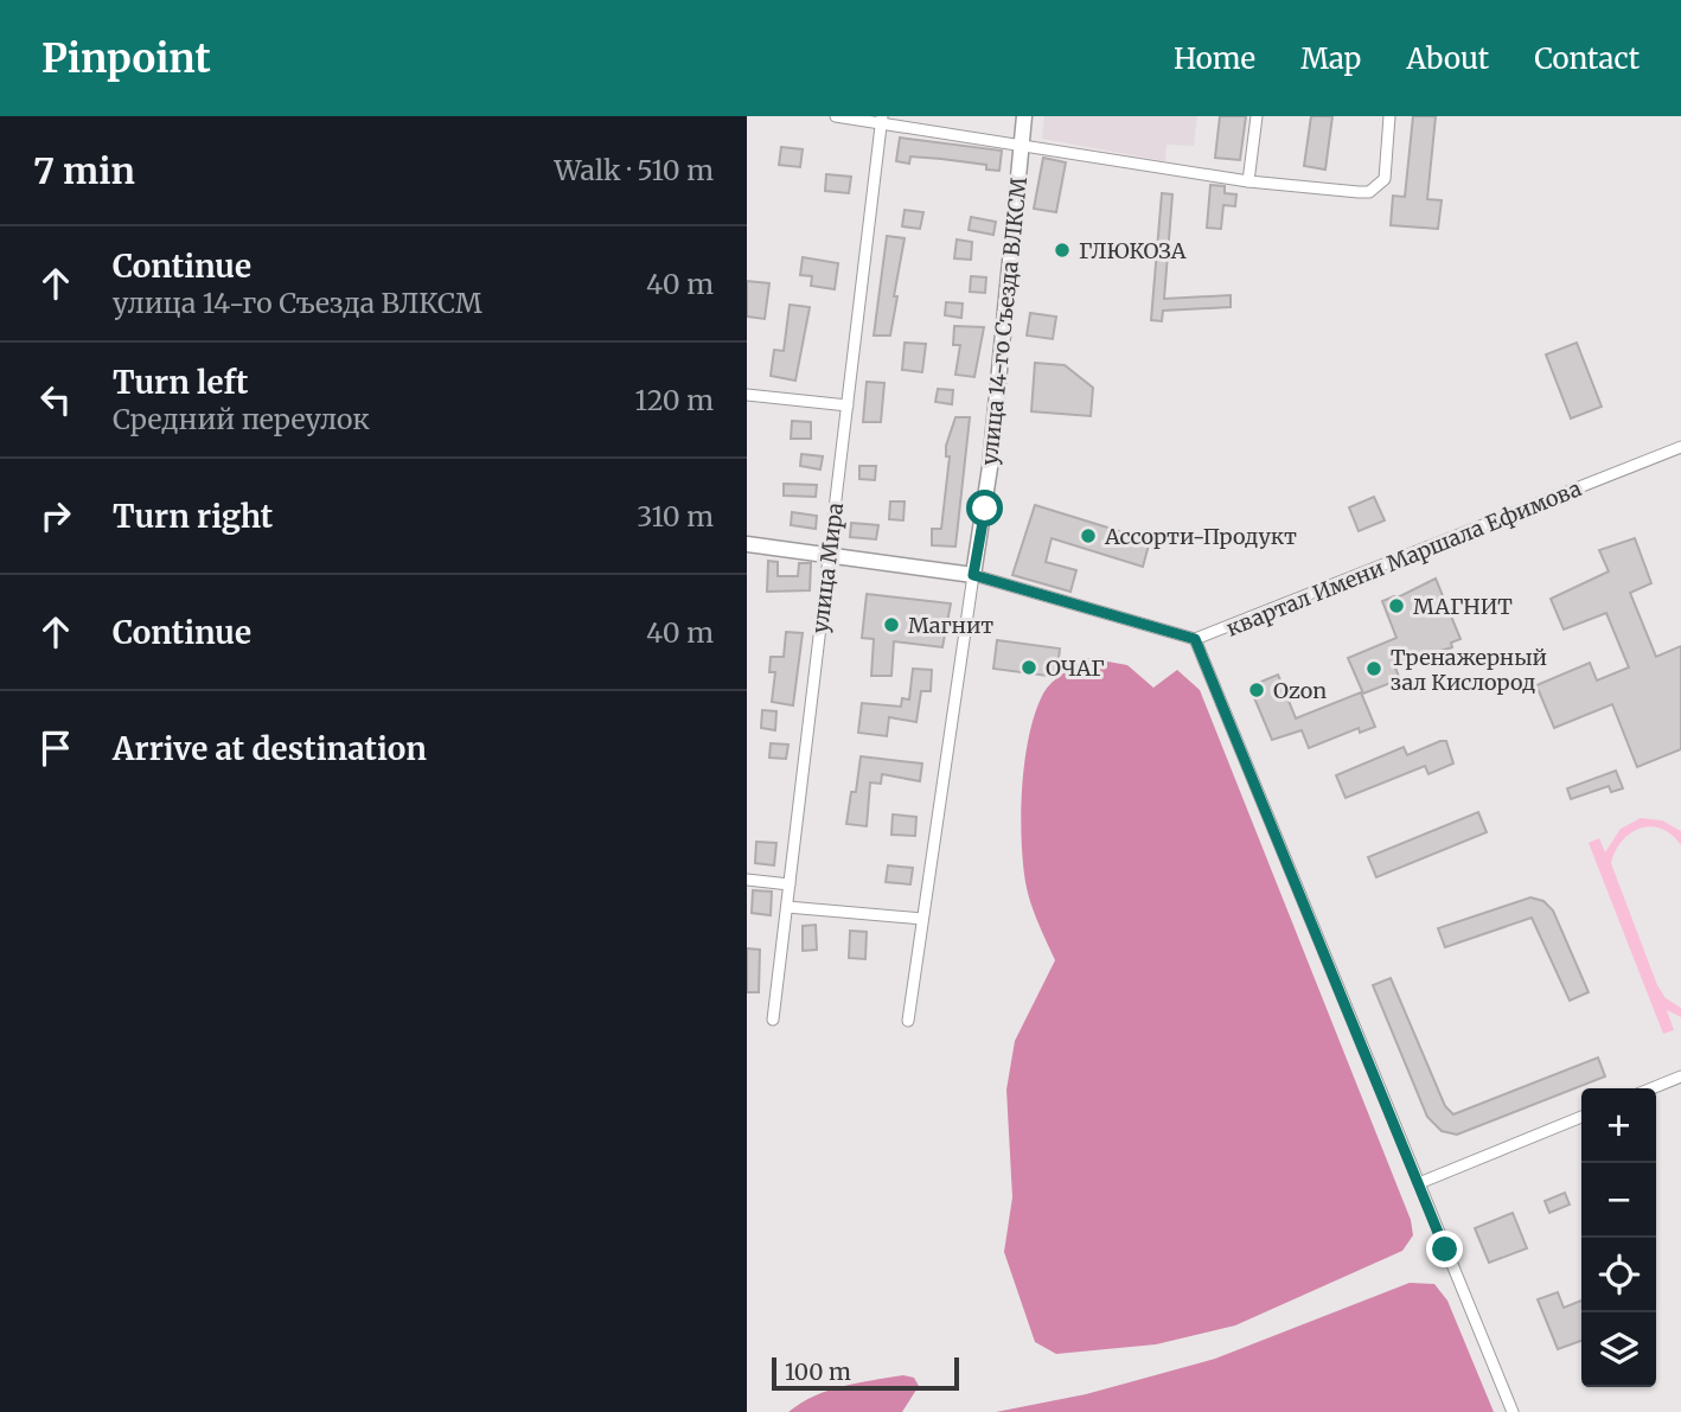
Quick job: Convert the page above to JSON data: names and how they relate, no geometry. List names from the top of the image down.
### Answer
{
  "streets": {
    "street": ["улица 14-го Съезда ВЛКСМ", "квартал Имени Маршала Ефимова", "улица Мира"]
  },
  "places": [
    "ГЛЮКОЗА",
    "Ассорти-Продукт",
    "МАГНИТ",
    "Магнит",
    "ОЧАГ",
    "Тренажерный зал Кислород",
    "Ozon"
  ],
  "scale_bar": "100 m",
  "page": {
    "header": "Pinpoint",
    "nav": [
      "Home",
      "Map",
      "About",
      "Contact"
    ],
    "heading": ["7 min", "Walk · 510 m"],
    "list": [
      ["Continue", "улица 14-го Съезда ВЛКСМ", "40 m"],
      ["Turn left", "Средний переулок", "120 m"],
      ["Turn right", "310 m"],
      ["Continue", "40 m"],
      "Arrive at destination"
    ],
    "map_buttons": ["+", "−"],
    "scale": "100 m"
  }
}
